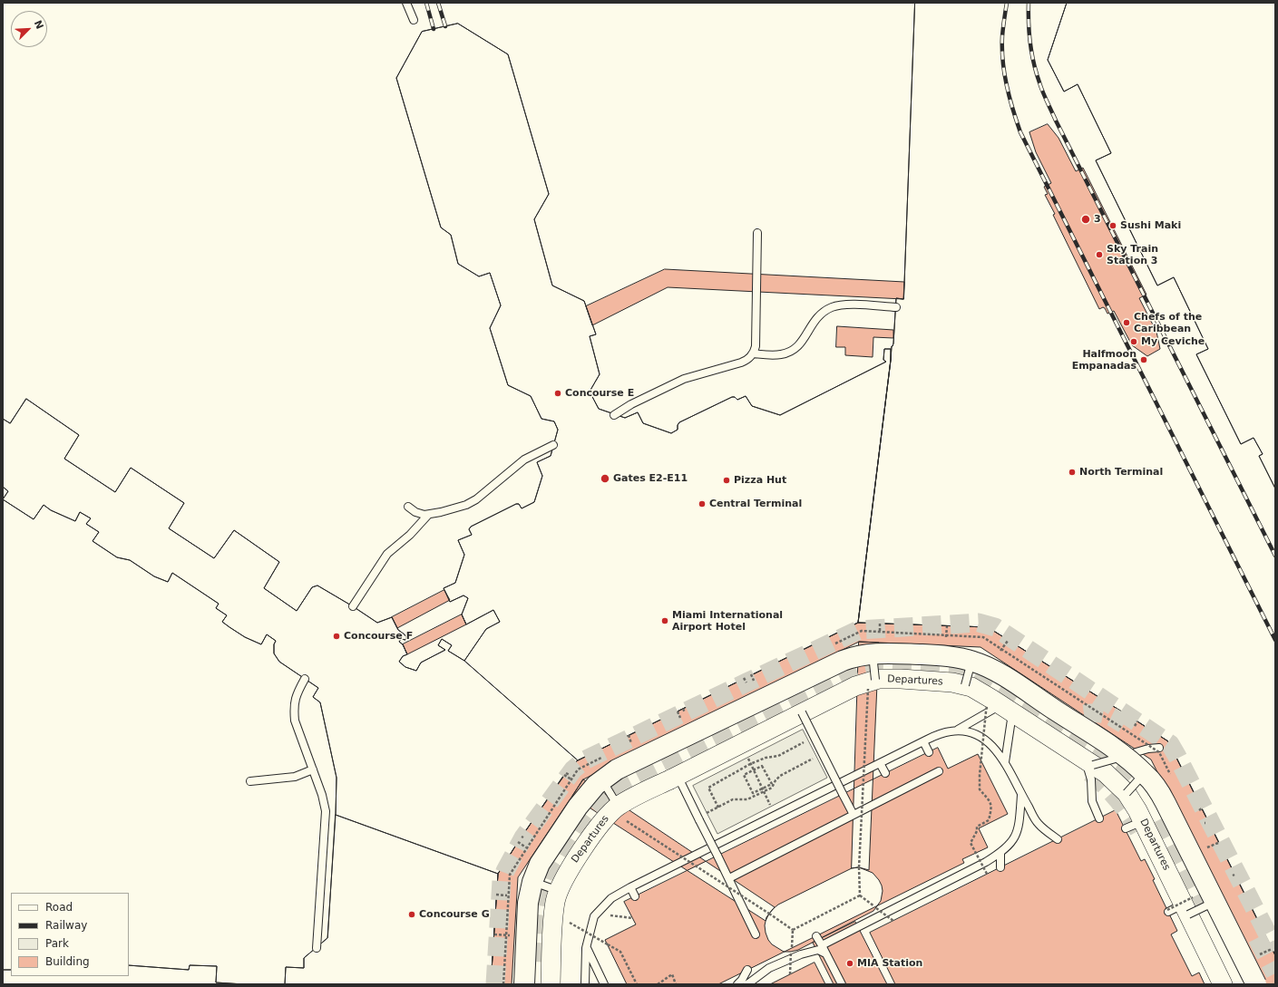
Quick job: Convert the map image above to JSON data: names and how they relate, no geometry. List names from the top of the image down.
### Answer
{
  "streets": {
    "main road": ["Departures"]
  },
  "places": [
    "3",
    "Sushi Maki",
    "Sky Train Station 3",
    "Chefs of the Caribbean",
    "My Ceviche",
    "Halfmoon Empanadas",
    "Concourse E",
    "North Terminal",
    "Gates E2-E11",
    "Pizza Hut",
    "Central Terminal",
    "Miami International Airport Hotel",
    "Concourse F",
    "Concourse G",
    "MIA Station"
  ],
  "legend": [
    "Road",
    "Railway",
    "Park",
    "Building"
  ],
  "north": "top right"
}
